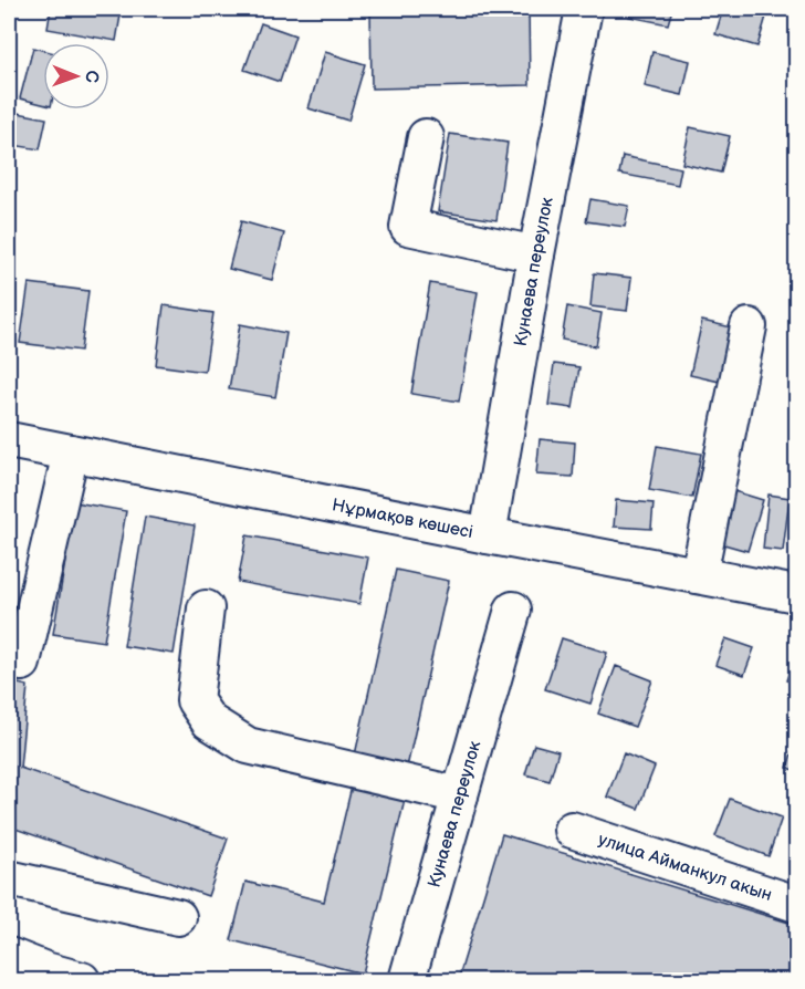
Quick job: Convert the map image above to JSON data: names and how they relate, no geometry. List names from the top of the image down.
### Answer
{
  "streets": {
    "street": ["Кунаева переулок", "Нұрмақов көшесі", "улица Айманкул акын"]
  },
  "crossings": [
    ["Кунаева переулок", "Нұрмақов көшесі"]
  ],
  "north": "right"
}
